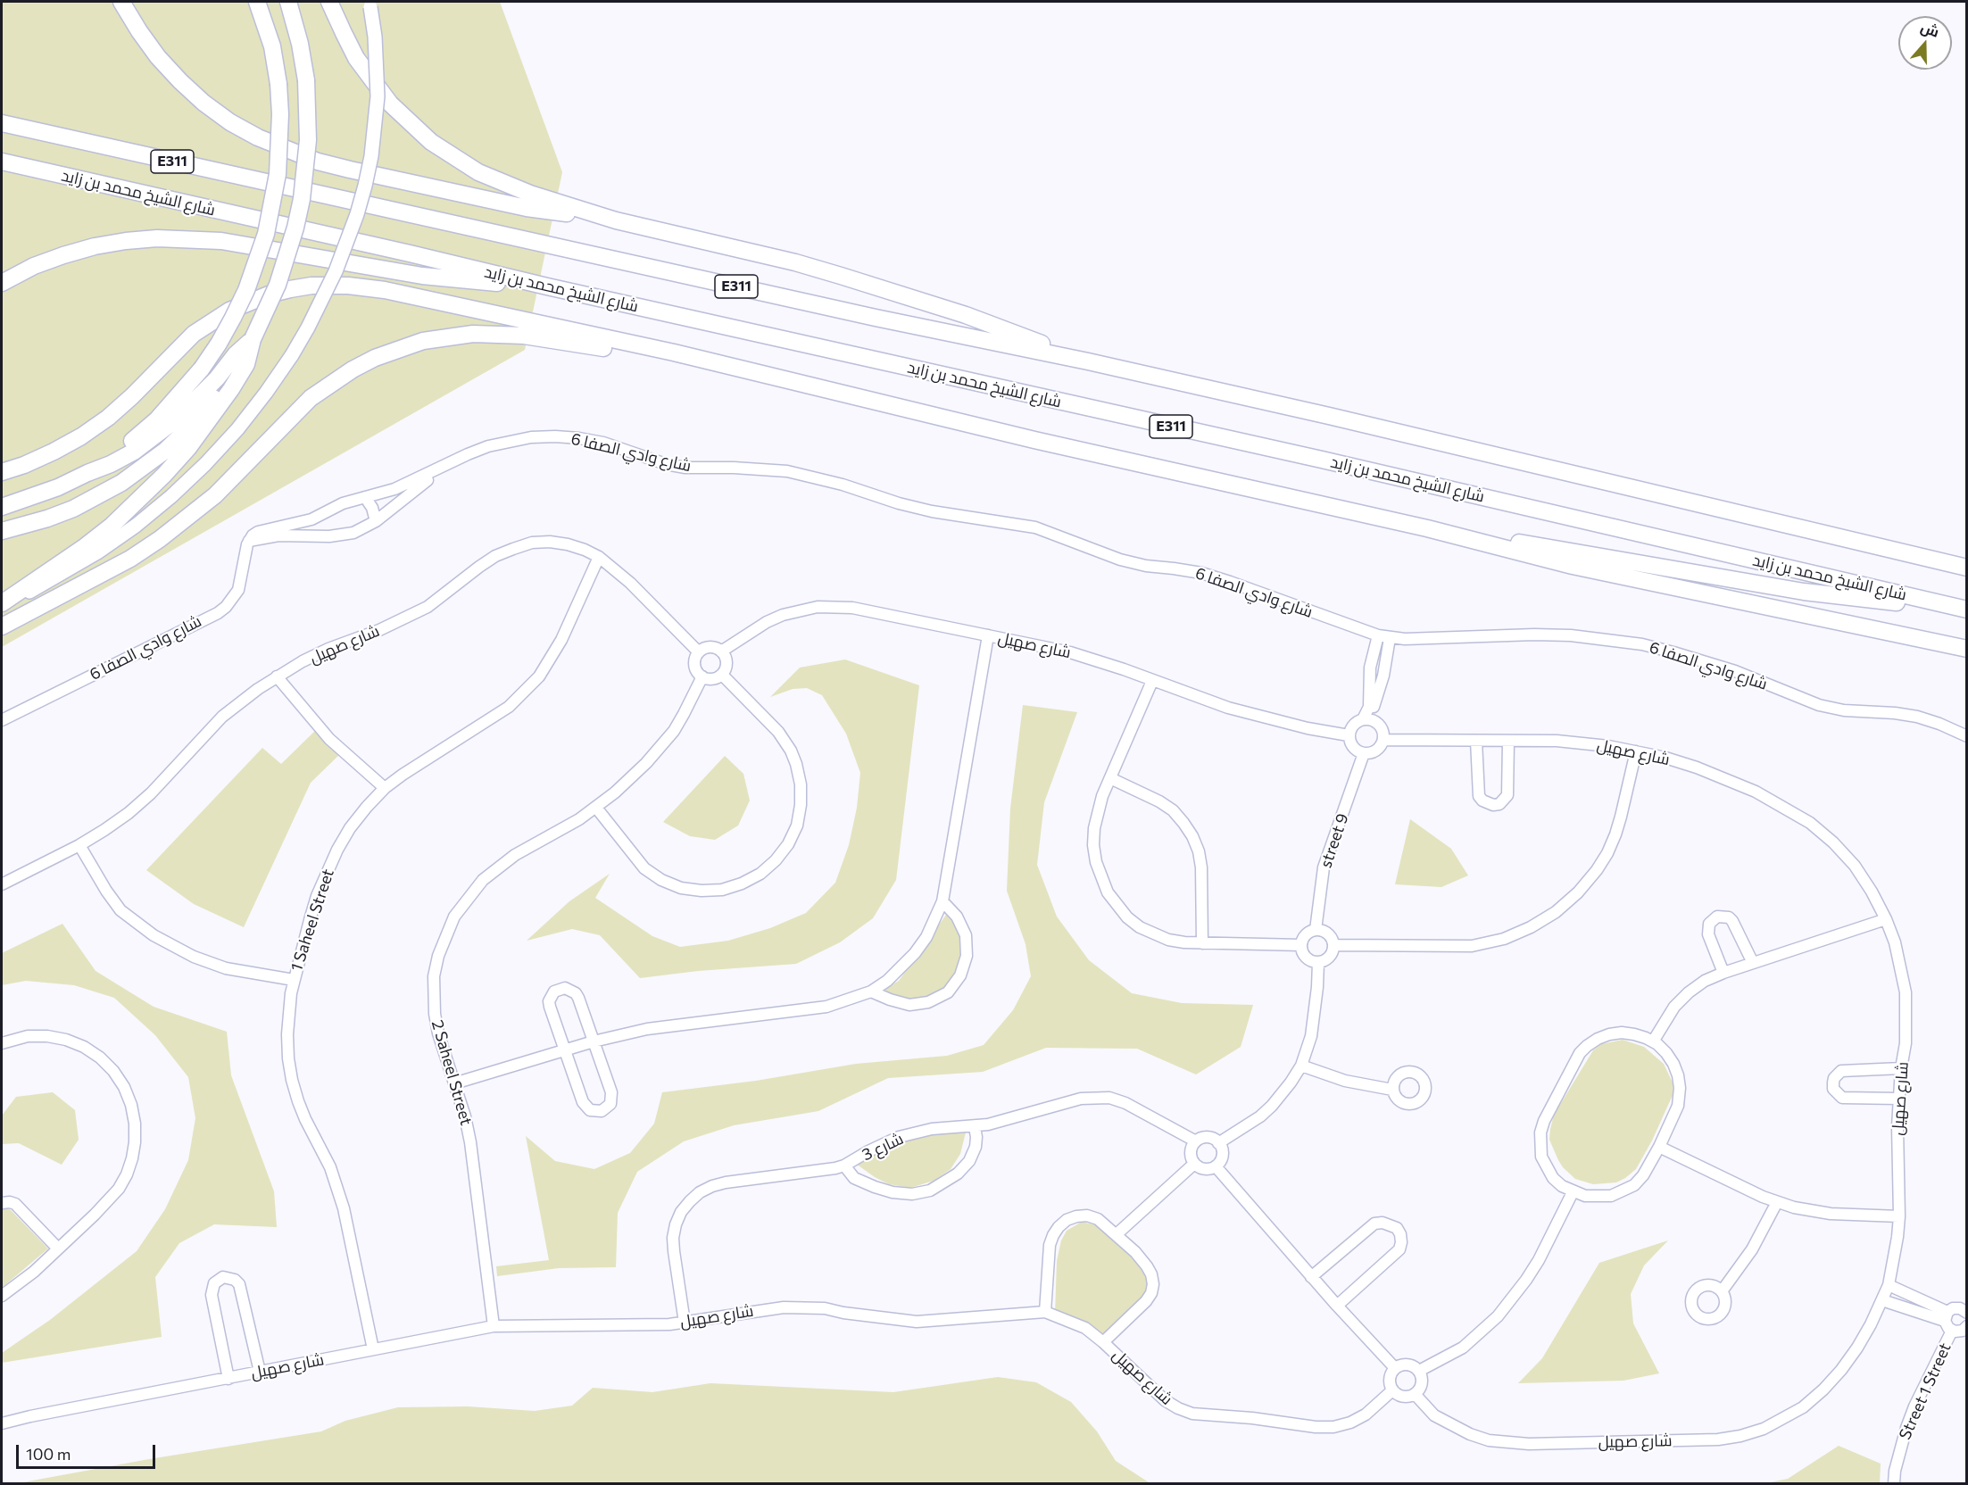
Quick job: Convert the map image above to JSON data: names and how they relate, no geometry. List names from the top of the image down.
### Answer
{
  "streets": {
    "highway": ["E311", "شارع الشيخ محمد بن زايد"],
    "street": [
      "شارع وادي الصفا 6",
      "شارع صهيل",
      "street 9",
      "1 Saheel Street",
      "2 Saheel Street",
      "3 شارع",
      "Street 1 Street"
    ]
  },
  "crossings": [
    ["شارع صهيل", "street 9"],
    ["شارع صهيل", "1 Saheel Street"],
    ["شارع صهيل", "2 Saheel Street"],
    ["شارع صهيل", "3 شارع"]
  ],
  "scale_bar": "100 m",
  "north": "top"
}
